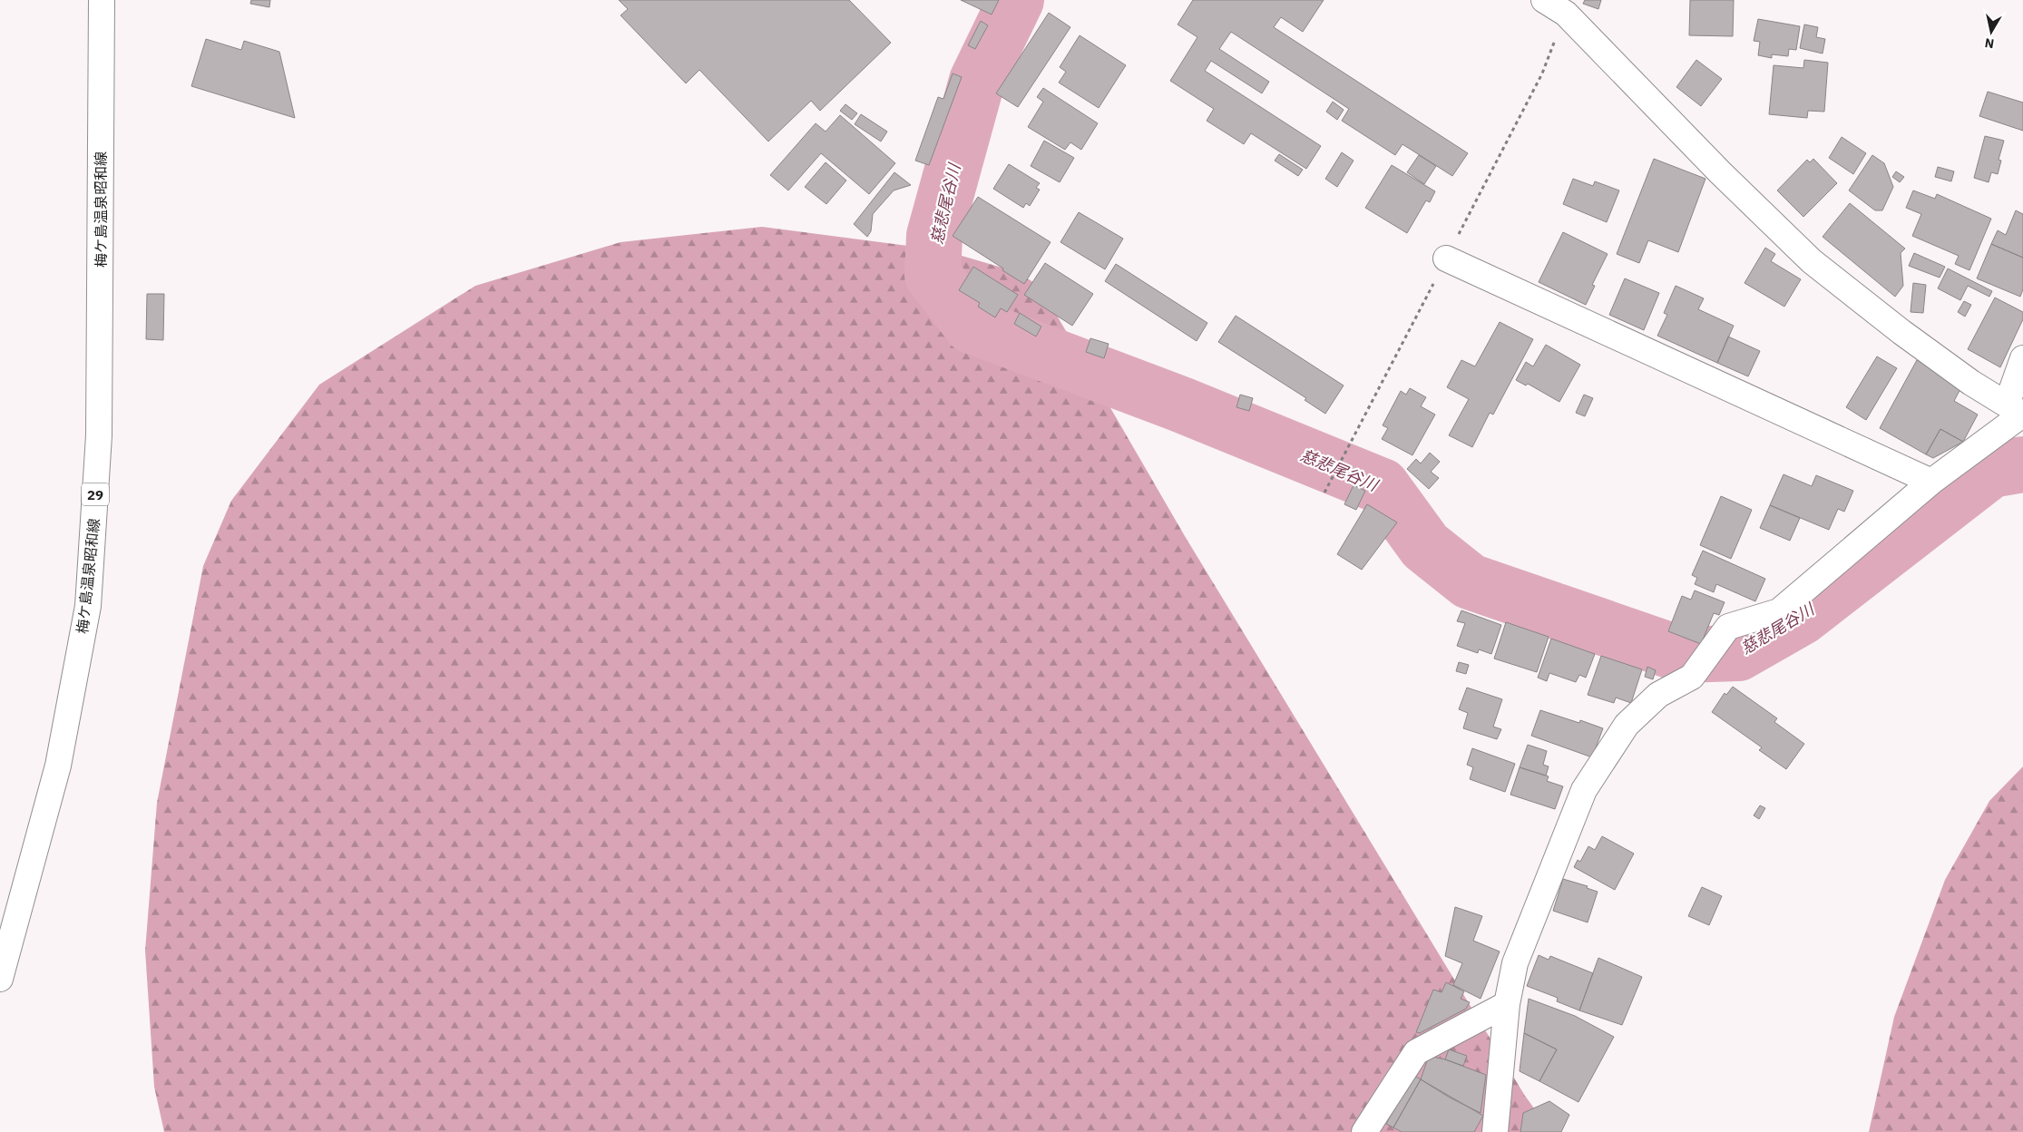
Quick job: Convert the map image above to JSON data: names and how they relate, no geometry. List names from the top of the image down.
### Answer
{
  "streets": {
    "street": ["梅ケ島温泉昭和線", "29"]
  },
  "water": ["慈悲尾谷川"],
  "north": "bottom"
}
